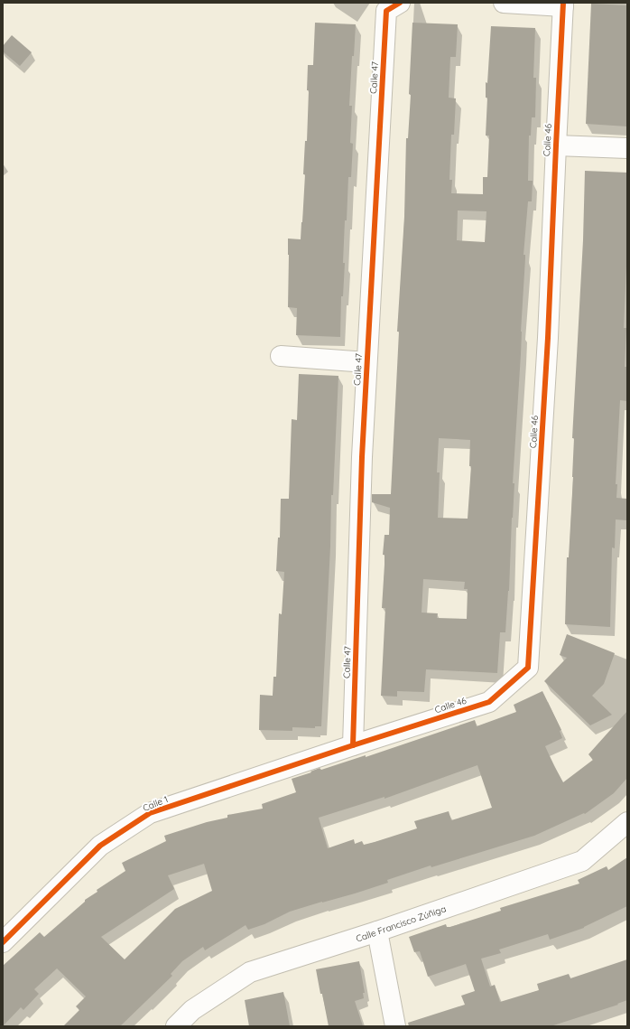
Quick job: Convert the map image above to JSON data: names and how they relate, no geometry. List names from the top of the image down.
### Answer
{
  "streets": {
    "street": [
      "Calle 47",
      "Calle 46",
      "Calle 1",
      "Calle Francisco Zúñiga"
    ]
  },
  "crossings": [
    ["Calle 47", "Calle 46"],
    ["Calle 47", "Calle 1"],
    ["Calle 46", "Calle 1"]
  ]
}
